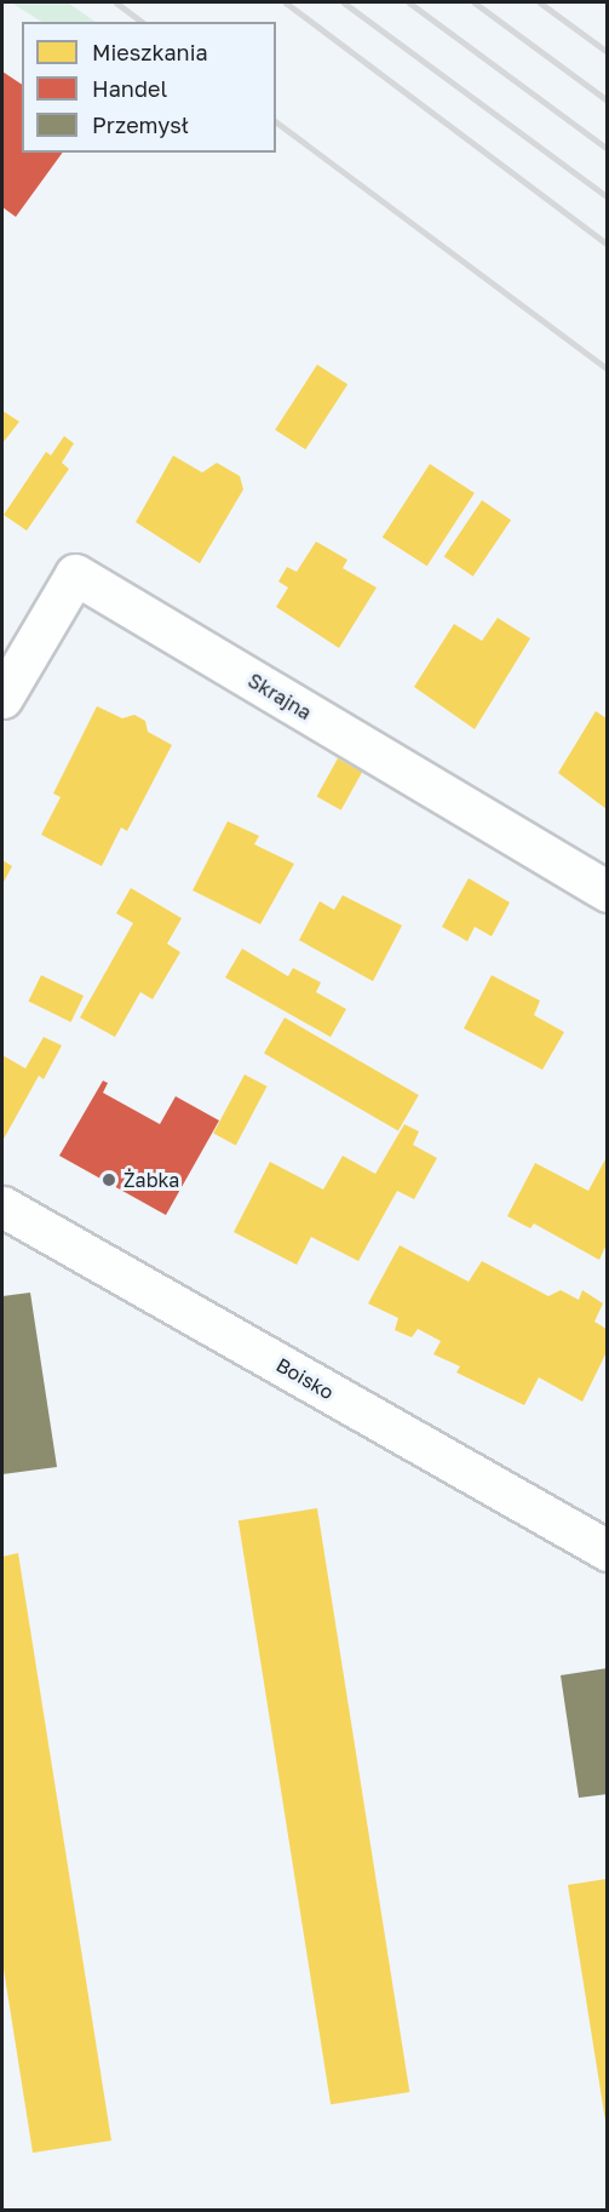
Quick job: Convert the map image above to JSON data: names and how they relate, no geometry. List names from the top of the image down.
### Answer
{
  "streets": {
    "street": ["Skrajna", "Boisko"]
  },
  "places": ["Żabka"],
  "legend": ["Mieszkania", "Handel", "Przemysł"]
}
